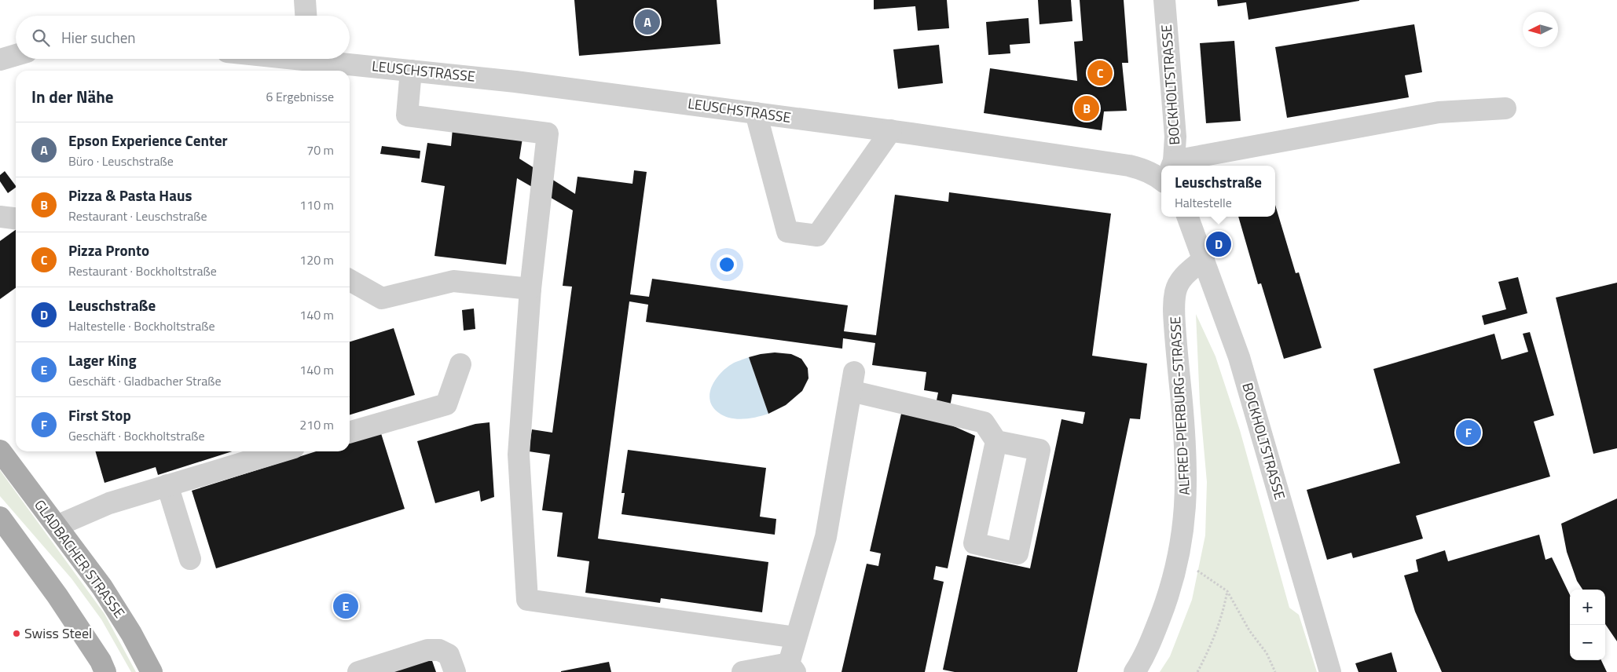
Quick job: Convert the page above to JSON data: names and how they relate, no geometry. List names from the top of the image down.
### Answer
{
  "streets": {
    "main road": ["GLADBACHER STRASSE"],
    "street": ["LEUSCHSTRASSE", "BOCKHOLTSTRASSE", "ALFRED-PIERBURG-STRASSE"]
  },
  "crossings": [
    ["BOCKHOLTSTRASSE", "ALFRED-PIERBURG-STRASSE"]
  ],
  "places": ["Swiss Steel"],
  "north": "left",
  "page": {
    "pins": [
      "A",
      "C",
      "B",
      "D",
      "F",
      "E"
    ],
    "search": "Hier suchen",
    "heading": ["In der Nähe", "6 Ergebnisse"],
    "list": [
      {
        "mark": "A",
        "name": "Epson Experience Center",
        "note": "Büro · Leuschstraße",
        "value": "70 m"
      },
      {
        "mark": "B",
        "name": "Pizza & Pasta Haus",
        "note": "Restaurant · Leuschstraße",
        "value": "110 m"
      },
      {
        "mark": "C",
        "name": "Pizza Pronto",
        "note": "Restaurant · Bockholtstraße",
        "value": "120 m"
      },
      {
        "mark": "D",
        "name": "Leuschstraße",
        "note": "Haltestelle · Bockholtstraße",
        "value": "140 m"
      },
      {
        "mark": "E",
        "name": "Lager King",
        "note": "Geschäft · Gladbacher Straße",
        "value": "140 m"
      },
      {
        "mark": "F",
        "name": "First Stop",
        "note": "Geschäft · Bockholtstraße",
        "value": "210 m"
      }
    ],
    "popup": ["Leuschstraße", "Haltestelle"],
    "map_buttons": ["+", "−"]
  }
}
